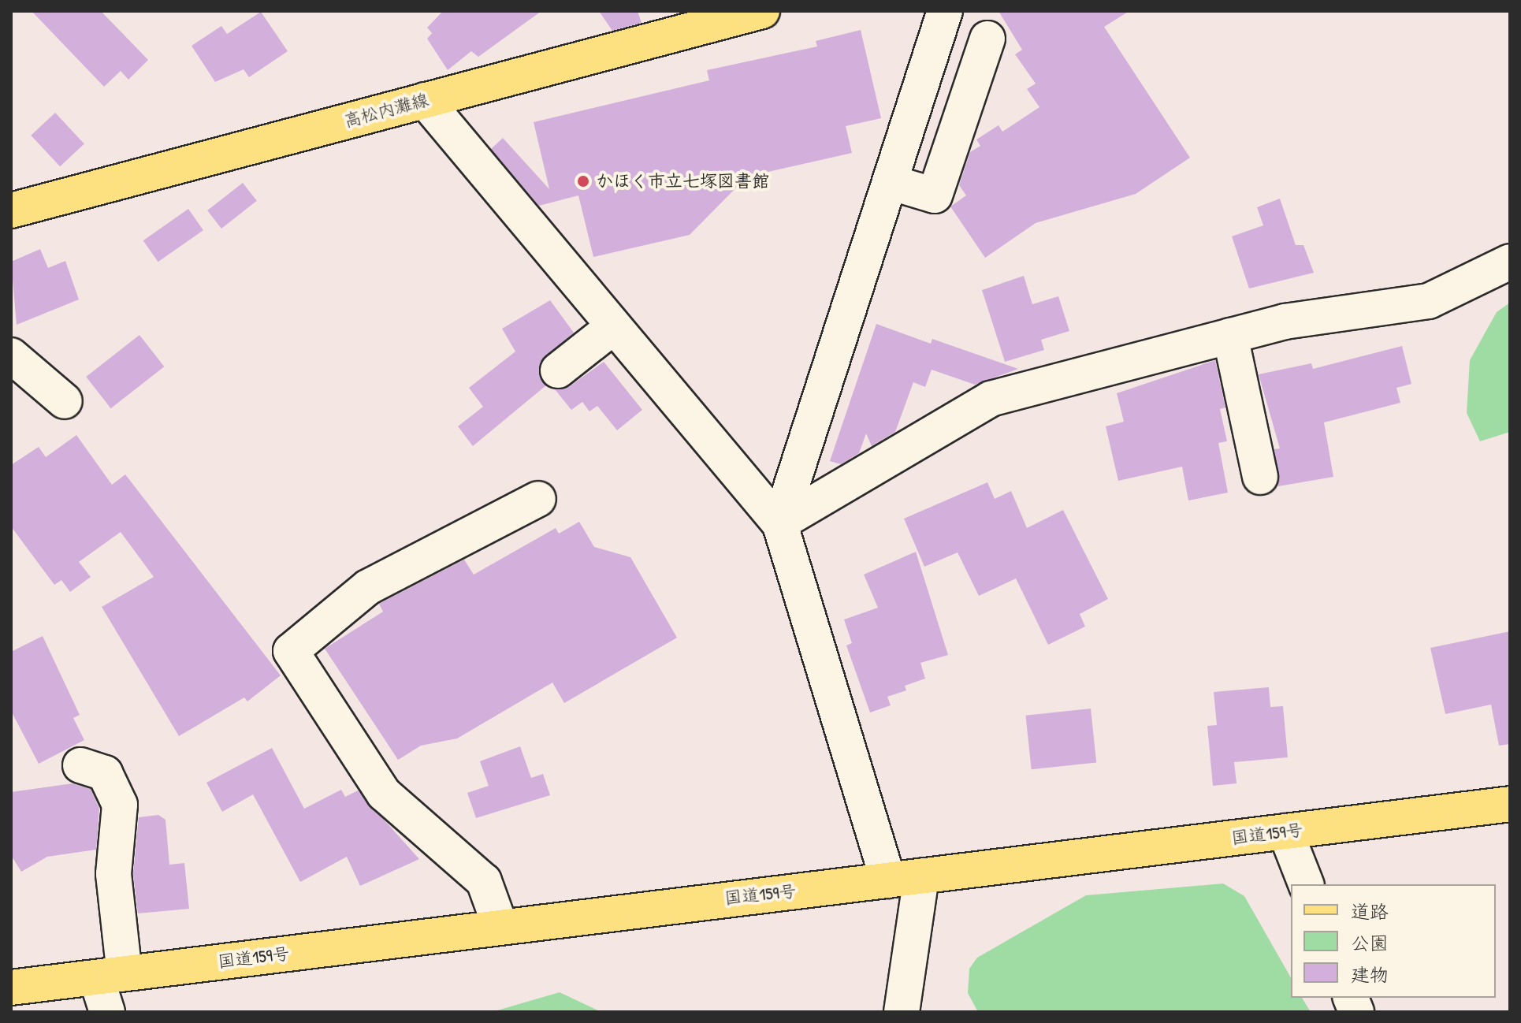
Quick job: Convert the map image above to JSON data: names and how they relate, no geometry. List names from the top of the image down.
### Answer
{
  "streets": {
    "main road": ["高松内灘線", "国道159号"]
  },
  "places": ["かほく市立七塚図書館"],
  "legend": ["道路", "公園", "建物"]
}
